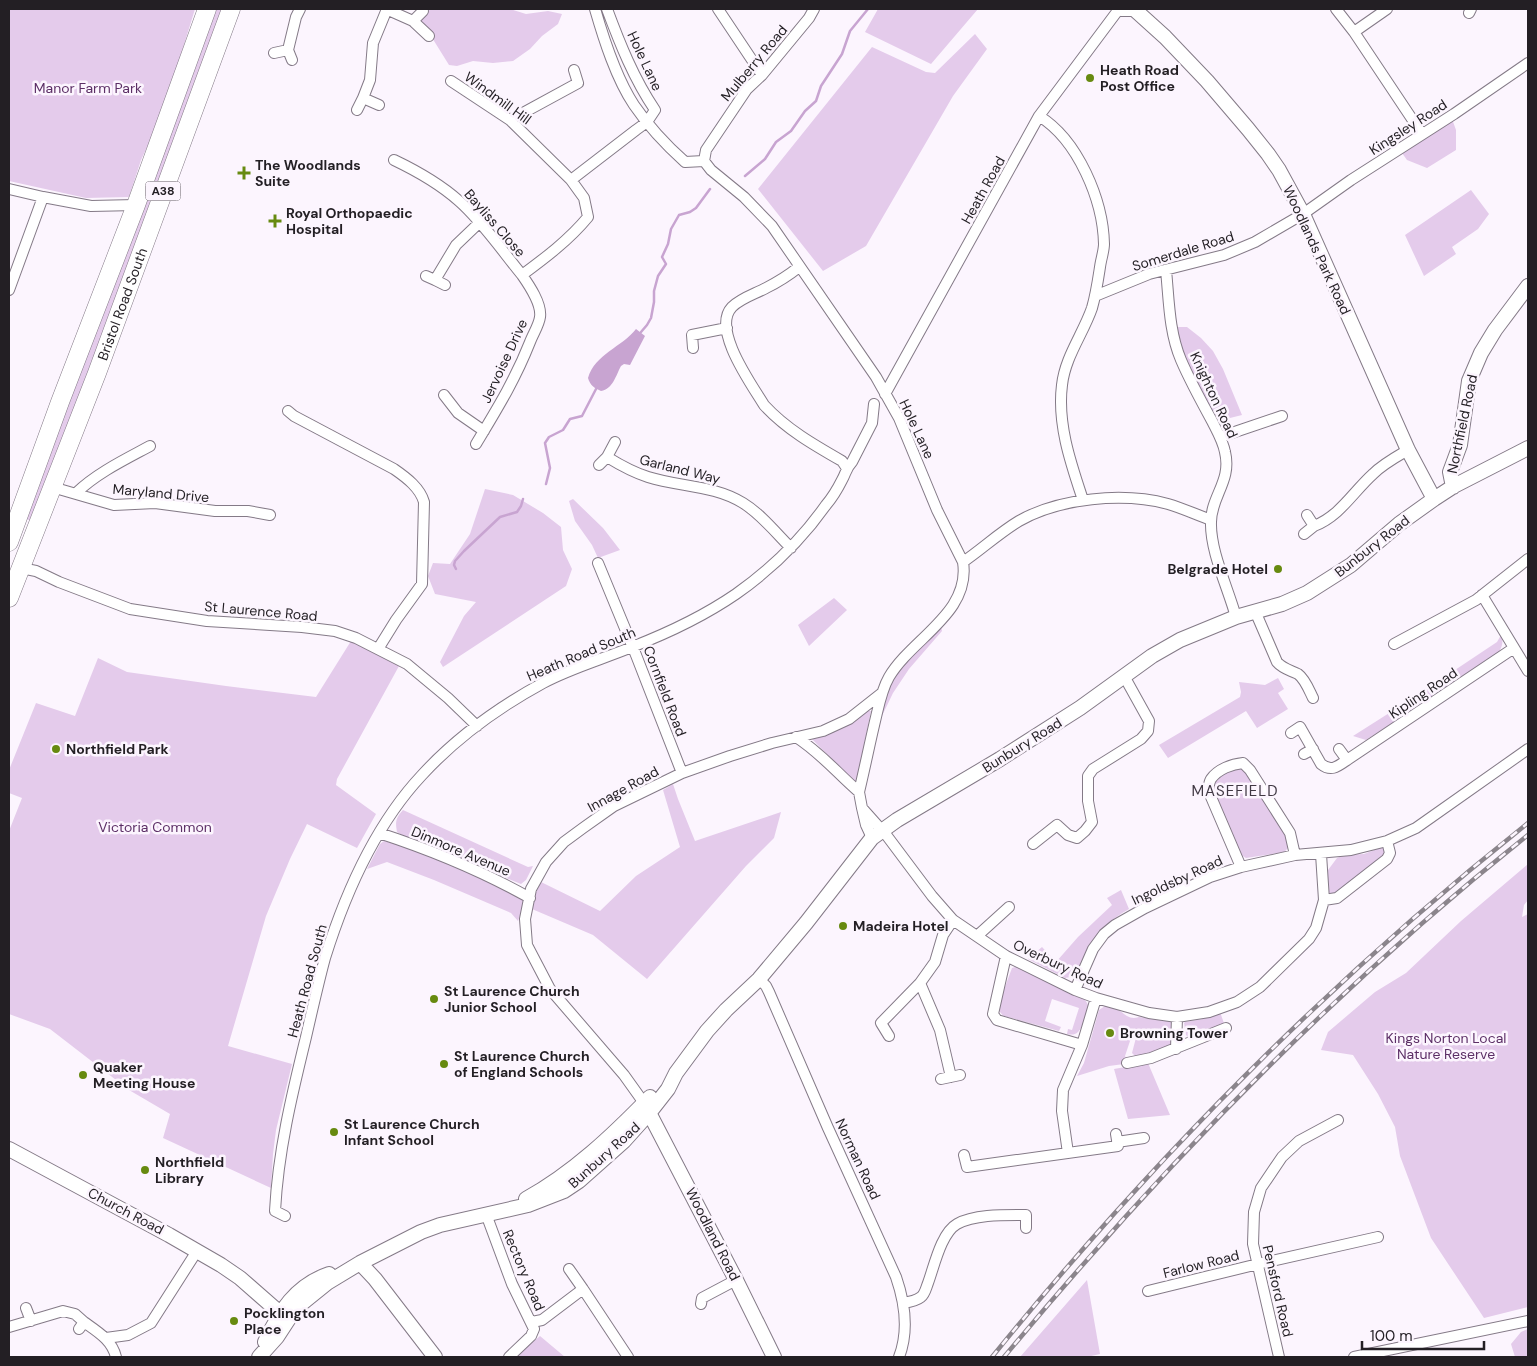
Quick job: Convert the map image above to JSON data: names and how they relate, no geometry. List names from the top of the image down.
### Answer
{
  "streets": {
    "highway": ["A38", "Bristol Road South"],
    "main road": [
      "Woodlands Park Road",
      "Northfield Road",
      "Bunbury Road",
      "Church Road",
      "Woodland Road"
    ],
    "street": [
      "Hole Lane",
      "Mulberry Road",
      "Windmill Hill",
      "Kingsley Road",
      "Heath Road",
      "Bayliss Close",
      "Somerdale Road",
      "Jervoise Drive",
      "Knighton Road",
      "Garland Way",
      "Maryland Drive",
      "St Laurence Road",
      "Heath Road South",
      "Cornfield Road",
      "Kipling Road",
      "Innage Road",
      "Dinmore Avenue",
      "Ingoldsby Road",
      "Overbury Road",
      "Norman Road",
      "Farlow Road",
      "Rectory Road",
      "Pensford Road"
    ]
  },
  "crossings": [
    ["Hole Lane", "Mulberry Road"],
    ["Hole Lane", "Heath Road"],
    ["Hole Lane", "Bunbury Road"],
    ["Hole Lane", "Innage Road"],
    ["Hole Lane", "Overbury Road"],
    ["Kingsley Road", "Woodlands Park Road"],
    ["Kingsley Road", "Somerdale Road"],
    ["Bayliss Close", "Jervoise Drive"],
    ["Woodlands Park Road", "Somerdale Road"],
    ["Woodlands Park Road", "Bunbury Road"],
    ["Somerdale Road", "Knighton Road"],
    ["Bristol Road South", "Maryland Drive"],
    ["Bristol Road South", "St Laurence Road"],
    ["Knighton Road", "Bunbury Road"],
    ["Northfield Road", "Bunbury Road"],
    ["Garland Way", "Heath Road South"],
    ["Bunbury Road", "Innage Road"],
    ["Bunbury Road", "Overbury Road"],
    ["Bunbury Road", "Norman Road"],
    ["Bunbury Road", "Woodland Road"],
    ["Bunbury Road", "Rectory Road"],
    ["St Laurence Road", "Heath Road South"],
    ["Heath Road South", "Cornfield Road"],
    ["Heath Road South", "Dinmore Avenue"],
    ["Cornfield Road", "Innage Road"],
    ["Innage Road", "Dinmore Avenue"],
    ["Innage Road", "Woodland Road"],
    ["Ingoldsby Road", "Overbury Road"],
    ["Farlow Road", "Pensford Road"]
  ],
  "districts": ["MASEFIELD"],
  "parks": ["Manor Farm Park", "Victoria Common", "Kings Norton Local Nature Reserve"],
  "places": {
    "other": [
      "Heath Road Post Office",
      "Belgrade Hotel",
      "Northfield Park",
      "Madeira Hotel",
      "St Laurence Church Junior School",
      "Browning Tower",
      "St Laurence Church of England Schools",
      "Quaker Meeting House",
      "St Laurence Church Infant School",
      "Northfield Library",
      "Pocklington Place"
    ],
    "health": ["The Woodlands Suite", "Royal Orthopaedic Hospital"]
  },
  "scale_bar": "100 m"
}
